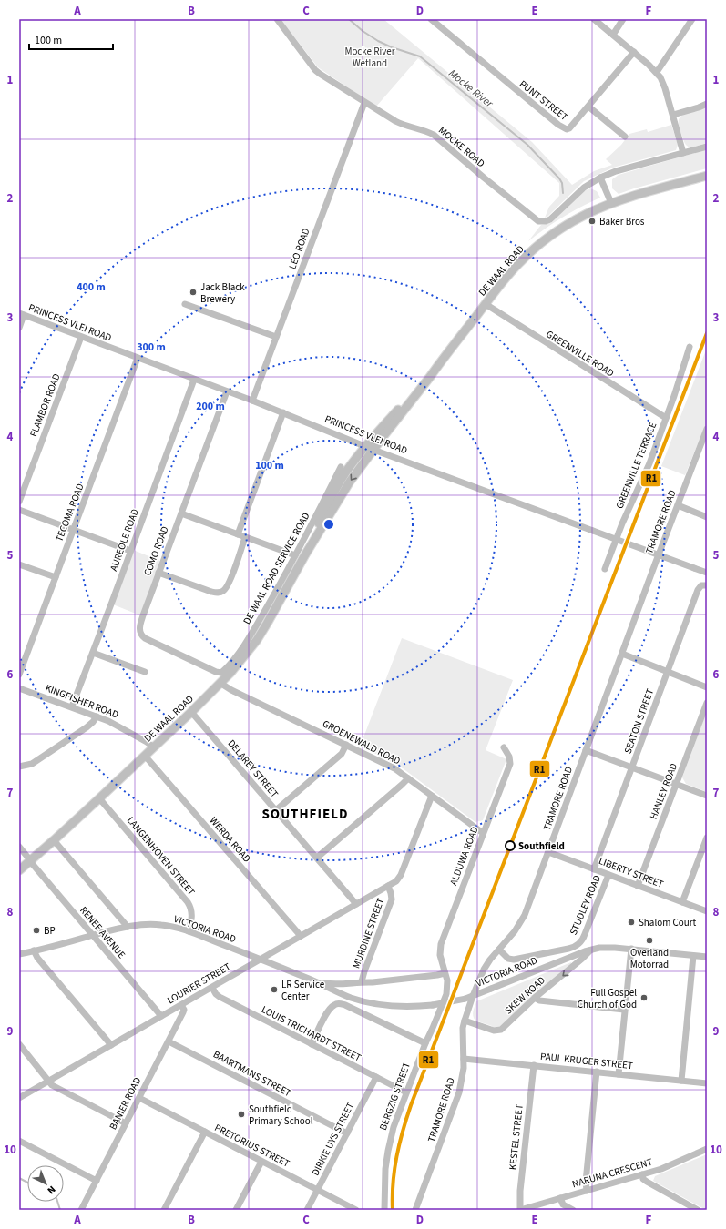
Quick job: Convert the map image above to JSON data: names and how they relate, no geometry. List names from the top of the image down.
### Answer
{
  "streets": {
    "main road": ["DE WAAL ROAD"],
    "street": [
      "PUNT STREET",
      "MOCKE ROAD",
      "LEO ROAD",
      "PRINCESS VLEI ROAD",
      "GREENVILLE ROAD",
      "FLAMBOR ROAD",
      "GREENVILLE TERRACE",
      "TECOMA ROAD",
      "TRAMORE ROAD",
      "AUREOLE ROAD",
      "COMO ROAD",
      "DE WAAL ROAD SERVICE ROAD",
      "KINGFISHER ROAD",
      "SEATON STREET",
      "GROENEWALD ROAD",
      "DELAREY STREET",
      "HANLEY ROAD",
      "WERDA ROAD",
      "LANGENHOVEN STREET",
      "ALDUWA ROAD",
      "LIBERTY STREET",
      "STUDLEY ROAD",
      "VICTORIA ROAD",
      "RENEE AVENUE",
      "MURDINE STREET",
      "LOURIER STREET",
      "SKEW ROAD",
      "LOUIS TRICHARDT STREET",
      "PAUL KRUGER STREET",
      "BAARTMANS STREET",
      "BERGZIG STREET",
      "BANIER ROAD",
      "KESTEL STREET",
      "DIRKIE UYS STREET",
      "PRETORIUS STREET",
      "NARUNA CRESCENT"
    ]
  },
  "crossings": [
    ["MOCKE ROAD", "LEO ROAD"],
    ["LEO ROAD", "PRINCESS VLEI ROAD"],
    ["DE WAAL ROAD", "PRINCESS VLEI ROAD"],
    ["DE WAAL ROAD", "GREENVILLE ROAD"],
    ["DE WAAL ROAD", "KINGFISHER ROAD"],
    ["DE WAAL ROAD", "GROENEWALD ROAD"],
    ["DE WAAL ROAD", "DELAREY STREET"],
    ["DE WAAL ROAD", "WERDA ROAD"],
    ["DE WAAL ROAD", "LANGENHOVEN STREET"],
    ["DE WAAL ROAD", "RENEE AVENUE"],
    ["PRINCESS VLEI ROAD", "FLAMBOR ROAD"],
    ["PRINCESS VLEI ROAD", "TECOMA ROAD"],
    ["PRINCESS VLEI ROAD", "AUREOLE ROAD"],
    ["PRINCESS VLEI ROAD", "COMO ROAD"],
    ["GREENVILLE ROAD", "GREENVILLE TERRACE"],
    ["TRAMORE ROAD", "LIBERTY STREET"],
    ["TRAMORE ROAD", "STUDLEY ROAD"],
    ["TRAMORE ROAD", "SKEW ROAD"],
    ["TRAMORE ROAD", "PAUL KRUGER STREET"],
    ["AUREOLE ROAD", "KINGFISHER ROAD"],
    ["COMO ROAD", "DE WAAL ROAD SERVICE ROAD"],
    ["SEATON STREET", "LIBERTY STREET"],
    ["GROENEWALD ROAD", "ALDUWA ROAD"],
    ["GROENEWALD ROAD", "MURDINE STREET"],
    ["DELAREY STREET", "LOURIER STREET"],
    ["HANLEY ROAD", "LIBERTY STREET"],
    ["WERDA ROAD", "LOURIER STREET"],
    ["LANGENHOVEN STREET", "VICTORIA ROAD"],
    ["ALDUWA ROAD", "VICTORIA ROAD"],
    ["ALDUWA ROAD", "BERGZIG STREET"],
    ["LIBERTY STREET", "STUDLEY ROAD"],
    ["VICTORIA ROAD", "RENEE AVENUE"],
    ["VICTORIA ROAD", "MURDINE STREET"],
    ["VICTORIA ROAD", "LOURIER STREET"],
    ["VICTORIA ROAD", "SKEW ROAD"],
    ["VICTORIA ROAD", "BERGZIG STREET"],
    ["RENEE AVENUE", "LOURIER STREET"],
    ["MURDINE STREET", "LOURIER STREET"],
    ["LOURIER STREET", "LOUIS TRICHARDT STREET"],
    ["LOURIER STREET", "BANIER ROAD"],
    ["LOUIS TRICHARDT STREET", "BERGZIG STREET"],
    ["LOUIS TRICHARDT STREET", "DIRKIE UYS STREET"],
    ["PAUL KRUGER STREET", "KESTEL STREET"],
    ["BAARTMANS STREET", "BANIER ROAD"],
    ["BAARTMANS STREET", "DIRKIE UYS STREET"],
    ["BANIER ROAD", "PRETORIUS STREET"],
    ["KESTEL STREET", "NARUNA CRESCENT"],
    ["DIRKIE UYS STREET", "PRETORIUS STREET"]
  ],
  "one_way": ["SKEW ROAD"],
  "districts": ["SOUTHFIELD"],
  "water": ["Mocke River"],
  "parks": ["Mocke River Wetland"],
  "places": [
    "Baker Bros",
    "Jack Black Brewery",
    "Southfield",
    "Shalom Court",
    "BP",
    "Overland Motorrad",
    "LR Service Center",
    "Full Gospel Church of God",
    "Southfield Primary School"
  ],
  "lines": ["transit line R1"],
  "scale_bar": "100 m",
  "north": "bottom right",
  "grid": {
    "columns": [
      "A",
      "B",
      "C",
      "D",
      "E",
      "F"
    ],
    "rows": [
      "1",
      "2",
      "3",
      "4",
      "5",
      "6",
      "7",
      "8",
      "9",
      "10"
    ]
  },
  "rings": [
    "400 m",
    "300 m",
    "200 m",
    "100 m"
  ]
}
